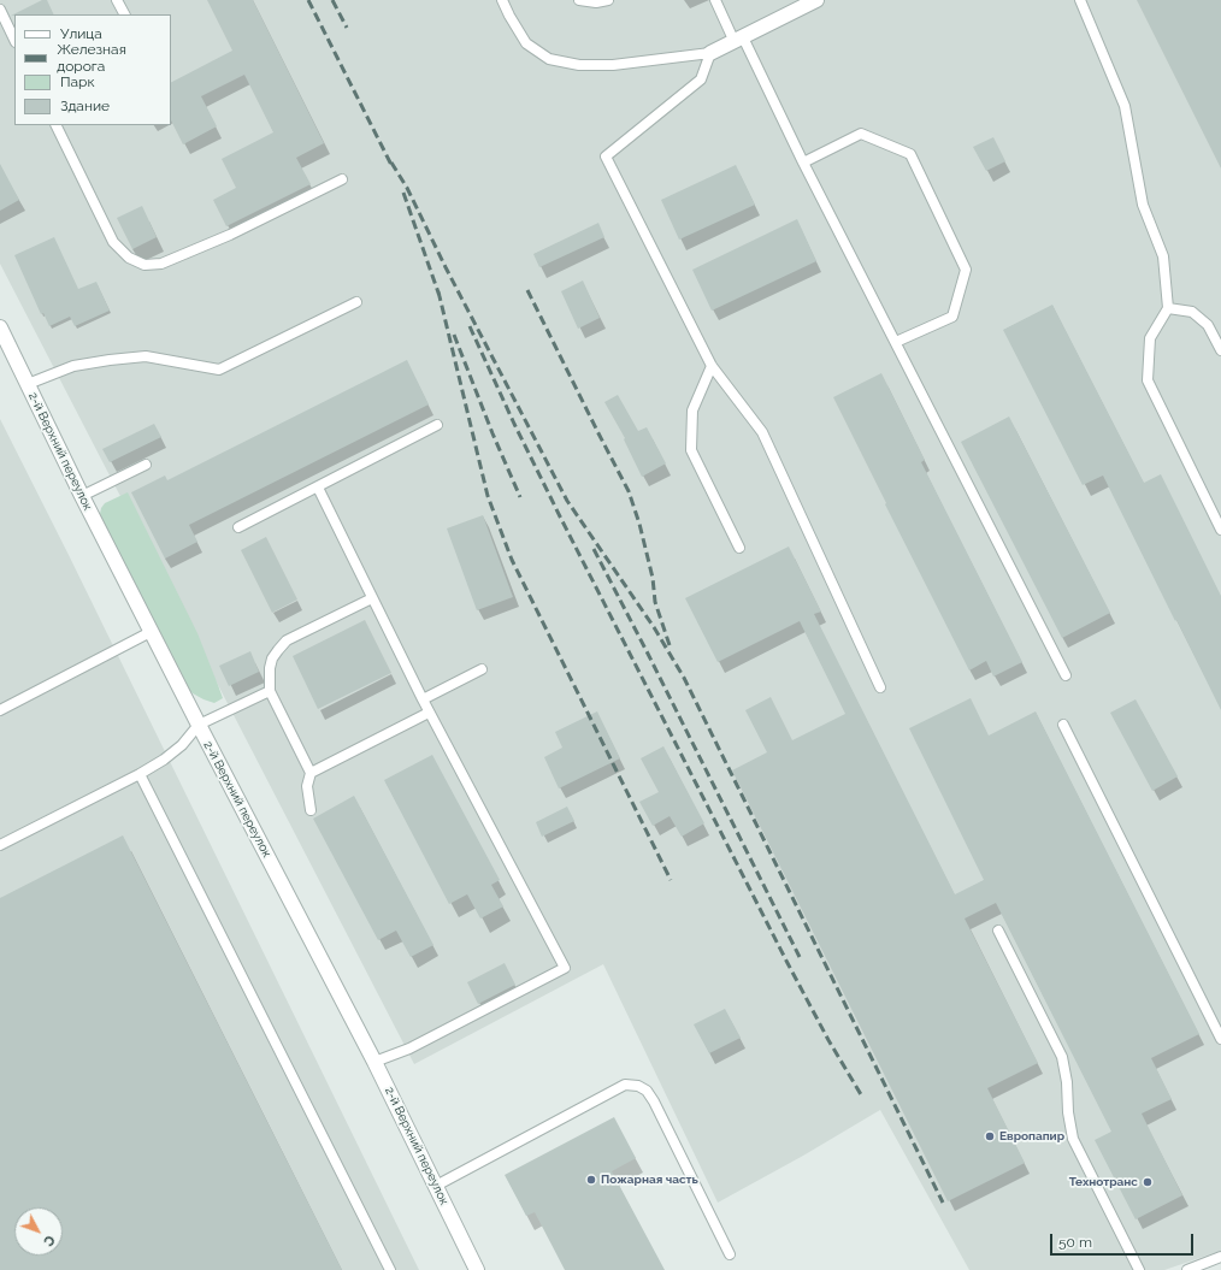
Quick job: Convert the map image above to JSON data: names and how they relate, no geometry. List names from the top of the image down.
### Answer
{
  "streets": {
    "street": ["2-й Верхний переулок"]
  },
  "places": ["Европапир", "Пожарная часть", "Технотранс"],
  "legend": [
    "Улица",
    "Железная дорога",
    "Парк",
    "Здание"
  ],
  "scale_bar": "50 m",
  "north": "bottom right"
}
